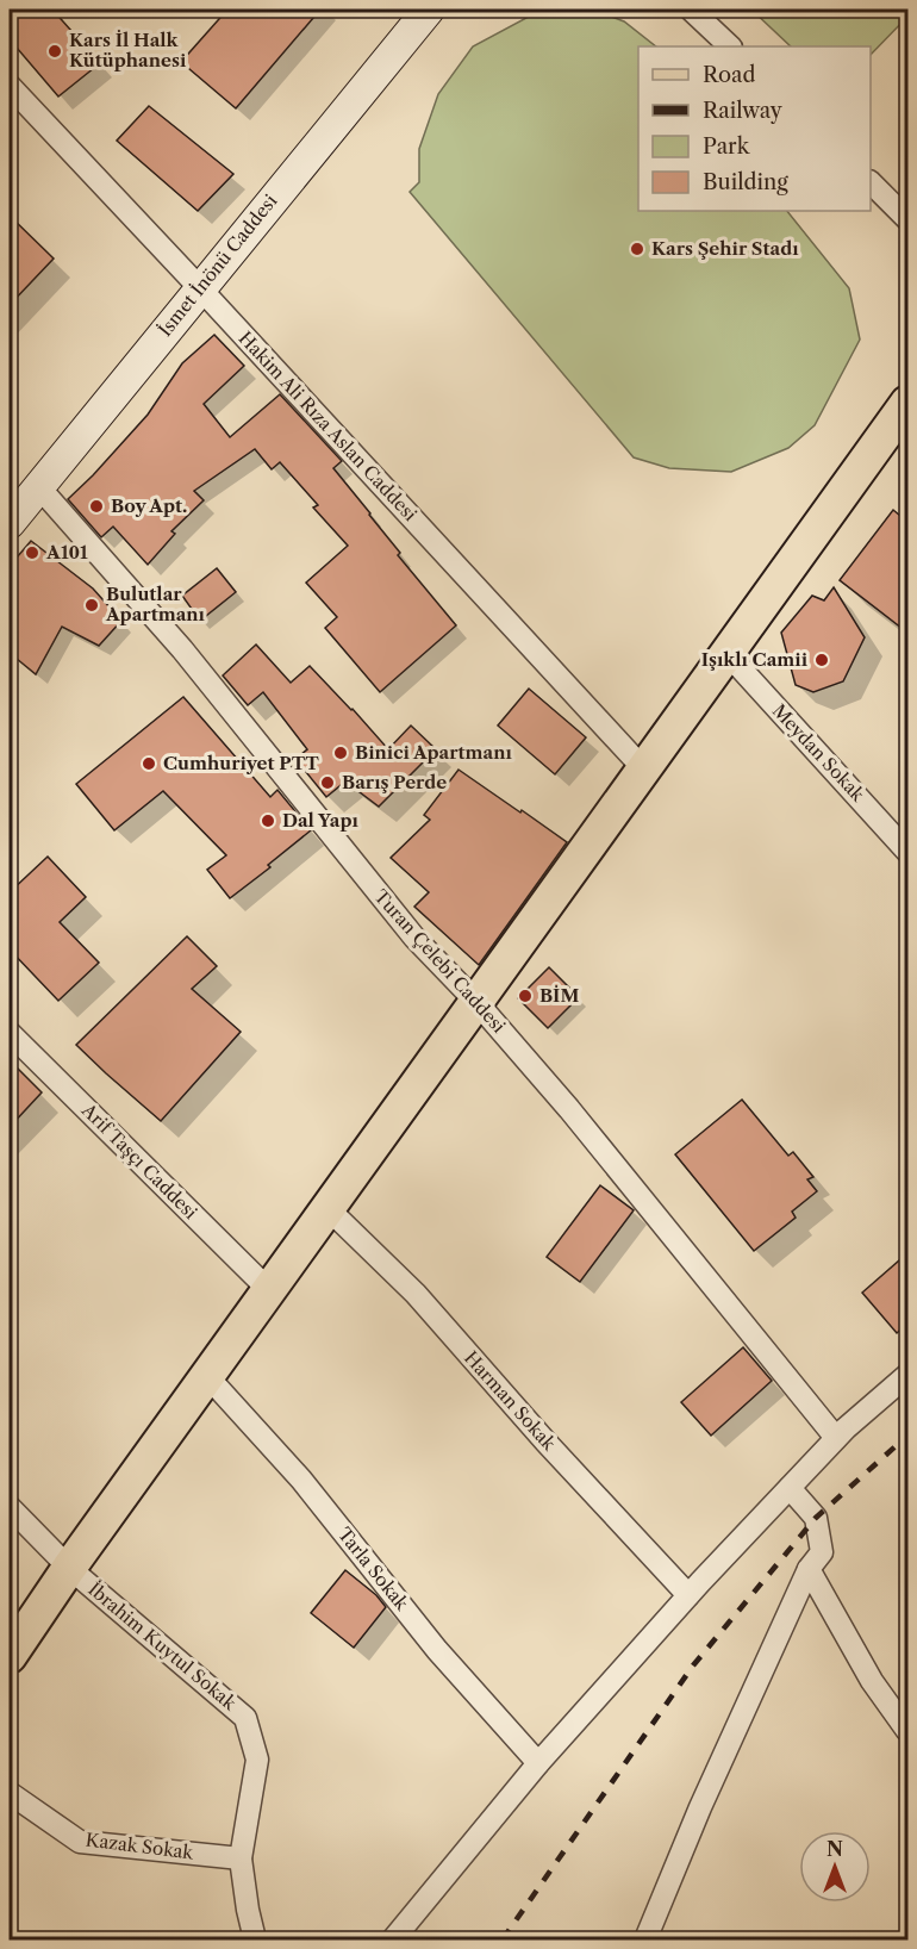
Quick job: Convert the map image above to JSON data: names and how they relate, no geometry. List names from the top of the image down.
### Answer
{
  "streets": {
    "main road": ["İsmet İnönü Caddesi"],
    "street": [
      "Hakim Ali Rıza Aslan Caddesi",
      "Meydan Sokak",
      "Turan Çelebi Caddesi",
      "Arif Taşçı Caddesi",
      "Harman Sokak",
      "Tarla Sokak",
      "İbrahim Kuytul Sokak",
      "Kazak Sokak"
    ]
  },
  "crossings": [
    ["İsmet İnönü Caddesi", "Hakim Ali Rıza Aslan Caddesi"],
    ["İsmet İnönü Caddesi", "Turan Çelebi Caddesi"],
    ["İbrahim Kuytul Sokak", "Kazak Sokak"]
  ],
  "places": [
    "Kars İl Halk Kütüphanesi",
    "Kars Şehir Stadı",
    "Boy Apt.",
    "A101",
    "Bulutlar Apartmanı",
    "Işıklı Camii",
    "Binici Apartmanı",
    "Cumhuriyet PTT",
    "Barış Perde",
    "Dal Yapı",
    "BİM"
  ],
  "legend": [
    "Road",
    "Railway",
    "Park",
    "Building"
  ],
  "north": "top"
}
